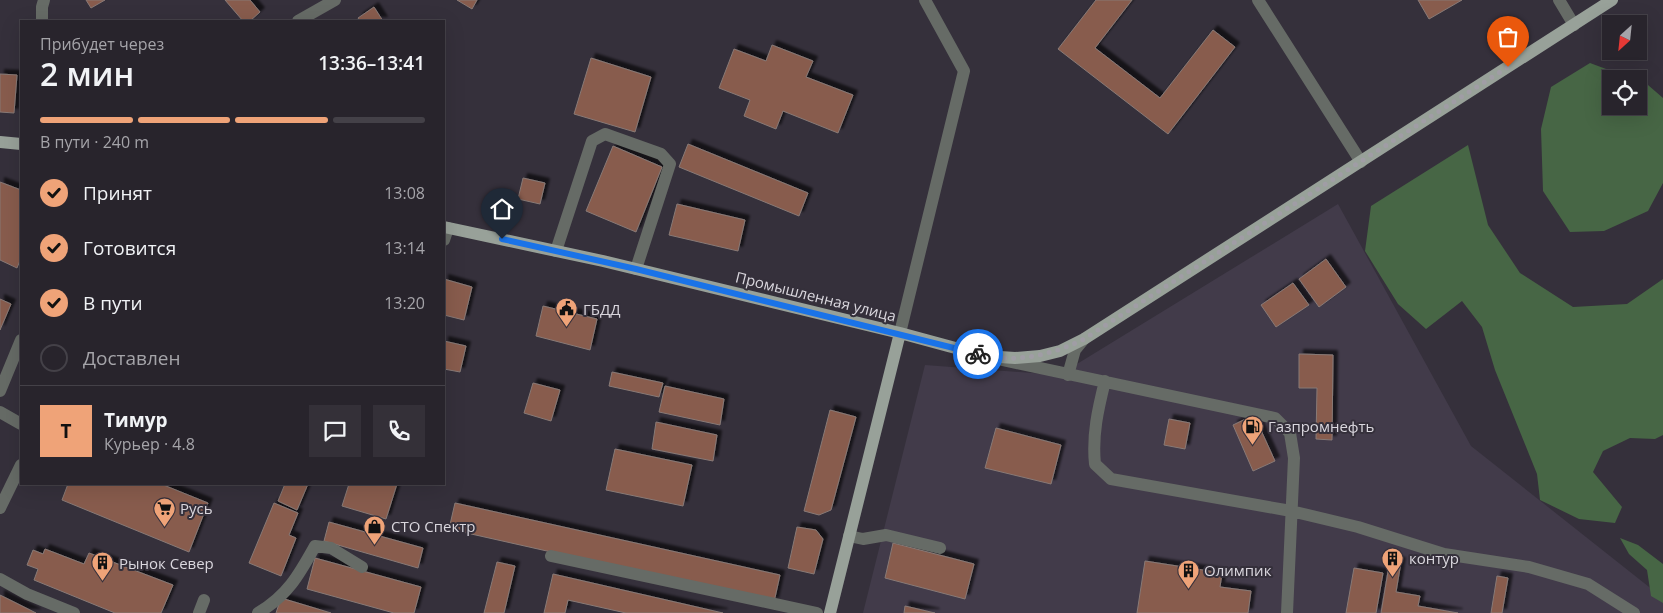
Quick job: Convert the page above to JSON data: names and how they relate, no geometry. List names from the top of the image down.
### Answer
{
  "streets": {
    "main road": ["Промышленная улица"]
  },
  "places": {
    "public building": ["ГБДД"],
    "fuel station": ["Газпромнефть"],
    "supermarket": ["Русь"],
    "shop": ["СТО Спектр"],
    "building": ["контур", "Рынок Север", "Олимпик"]
  },
  "north": "bottom left",
  "page": {
    "heading": ["2 мин", "Прибудет через", "13:36–13:41"],
    "panel": ["Тимур", "Курьер · 4.8"],
    "bar": "В пути · 240 m",
    "list": [
      ["Принят", "13:08"],
      ["Готовится", "13:14"],
      ["В пути", "13:20"],
      "Доставлен"
    ],
    "round": "Т"
  }
}
